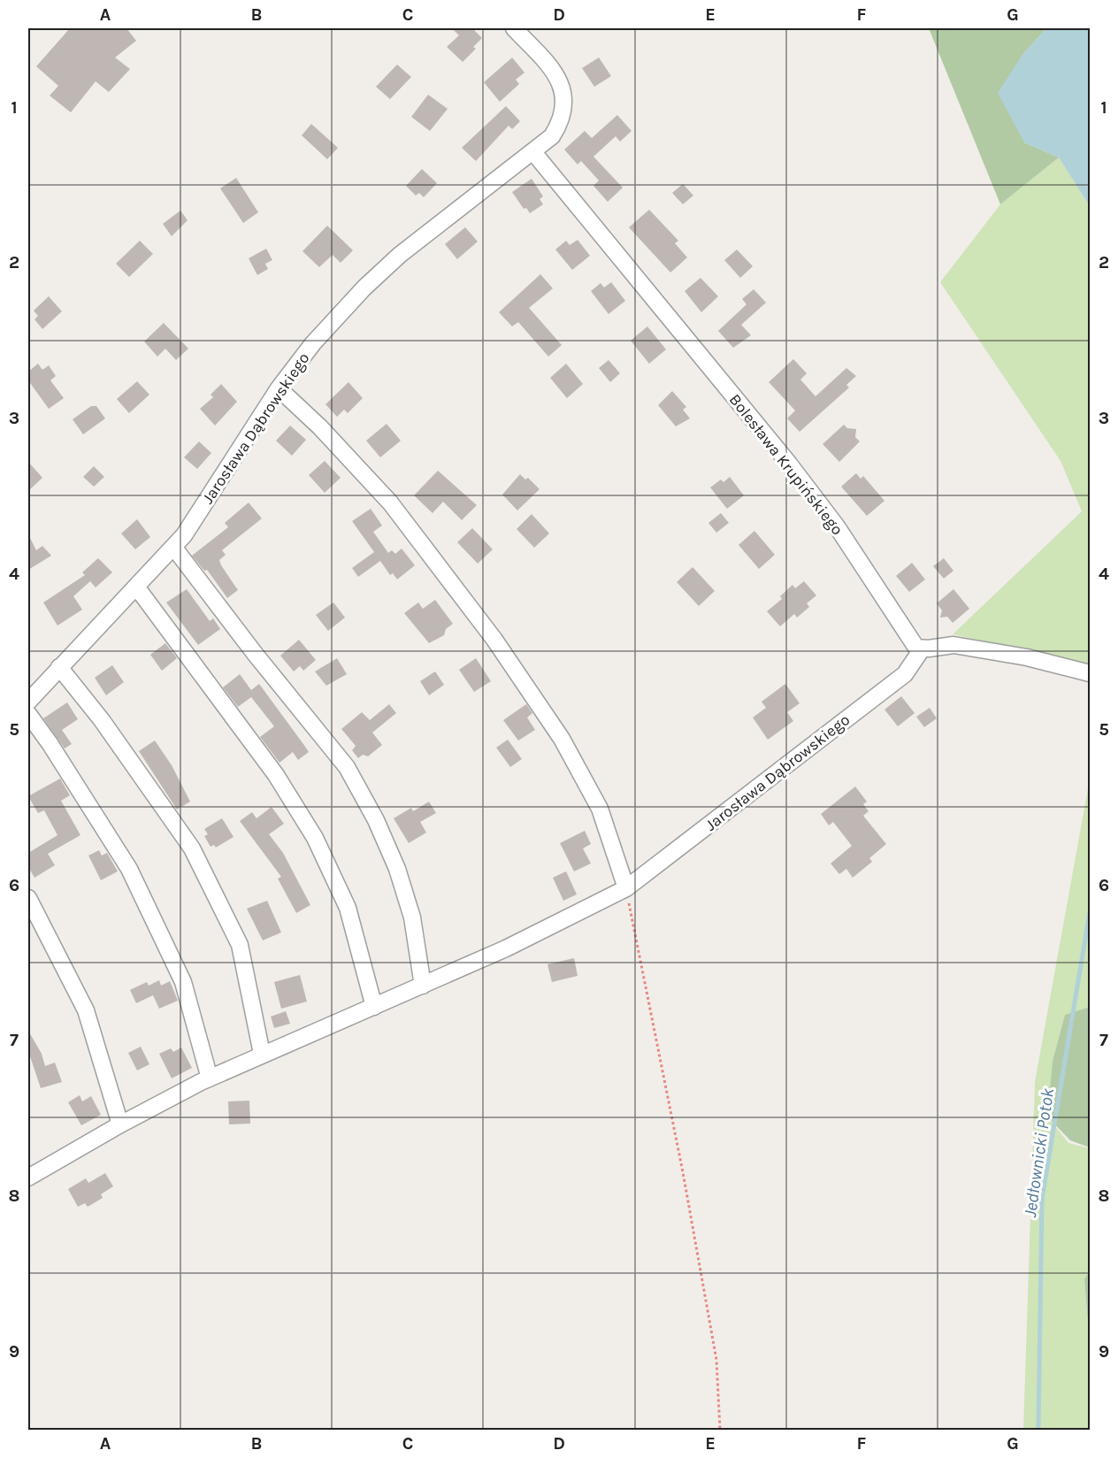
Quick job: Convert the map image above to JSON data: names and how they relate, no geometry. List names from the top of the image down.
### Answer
{
  "streets": {
    "street": ["Jarosława Dąbrowskiego", "Bolesława Krupińskiego"]
  },
  "crossings": [
    ["Jarosława Dąbrowskiego", "Bolesława Krupińskiego"]
  ],
  "water": ["Jedłownicki Potok"],
  "grid": {
    "columns": [
      "A",
      "B",
      "C",
      "D",
      "E",
      "F",
      "G"
    ],
    "rows": [
      "1",
      "2",
      "3",
      "4",
      "5",
      "6",
      "7",
      "8",
      "9"
    ]
  }
}
